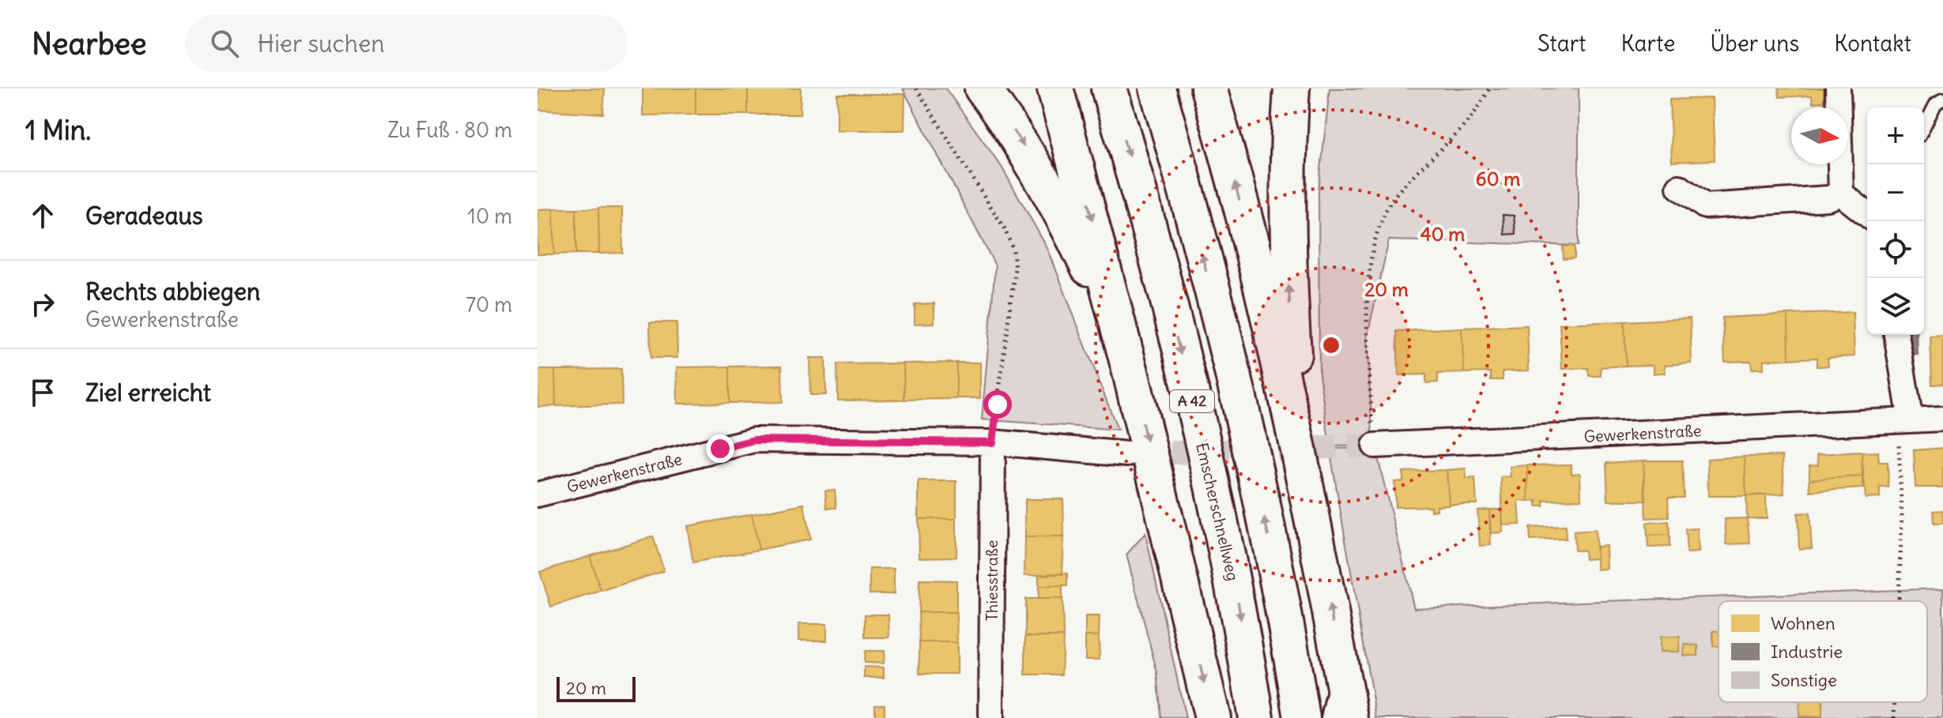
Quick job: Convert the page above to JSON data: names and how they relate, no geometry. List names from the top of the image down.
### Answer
{
  "streets": {
    "highway": ["A 42", "Emscherschnellweg"],
    "street": ["Gewerkenstraße", "Thiesstraße"]
  },
  "crossings": [
    ["Gewerkenstraße", "Thiesstraße"]
  ],
  "legend": ["Wohnen", "Industrie", "Sonstige"],
  "scale_bar": "20 m",
  "north": "right",
  "page": {
    "header": "Nearbee",
    "search": "Hier suchen",
    "nav": [
      "Start",
      "Karte",
      "Über uns",
      "Kontakt"
    ],
    "heading": ["1 Min.", "Zu Fuß · 80 m"],
    "map_buttons": ["+", "−"],
    "list": [
      ["Geradeaus", "10 m"],
      ["Rechts abbiegen", "Gewerkenstraße", "70 m"],
      "Ziel erreicht"
    ],
    "scale": "20 m"
  },
  "rings": ["60 m", "40 m", "20 m"]
}
